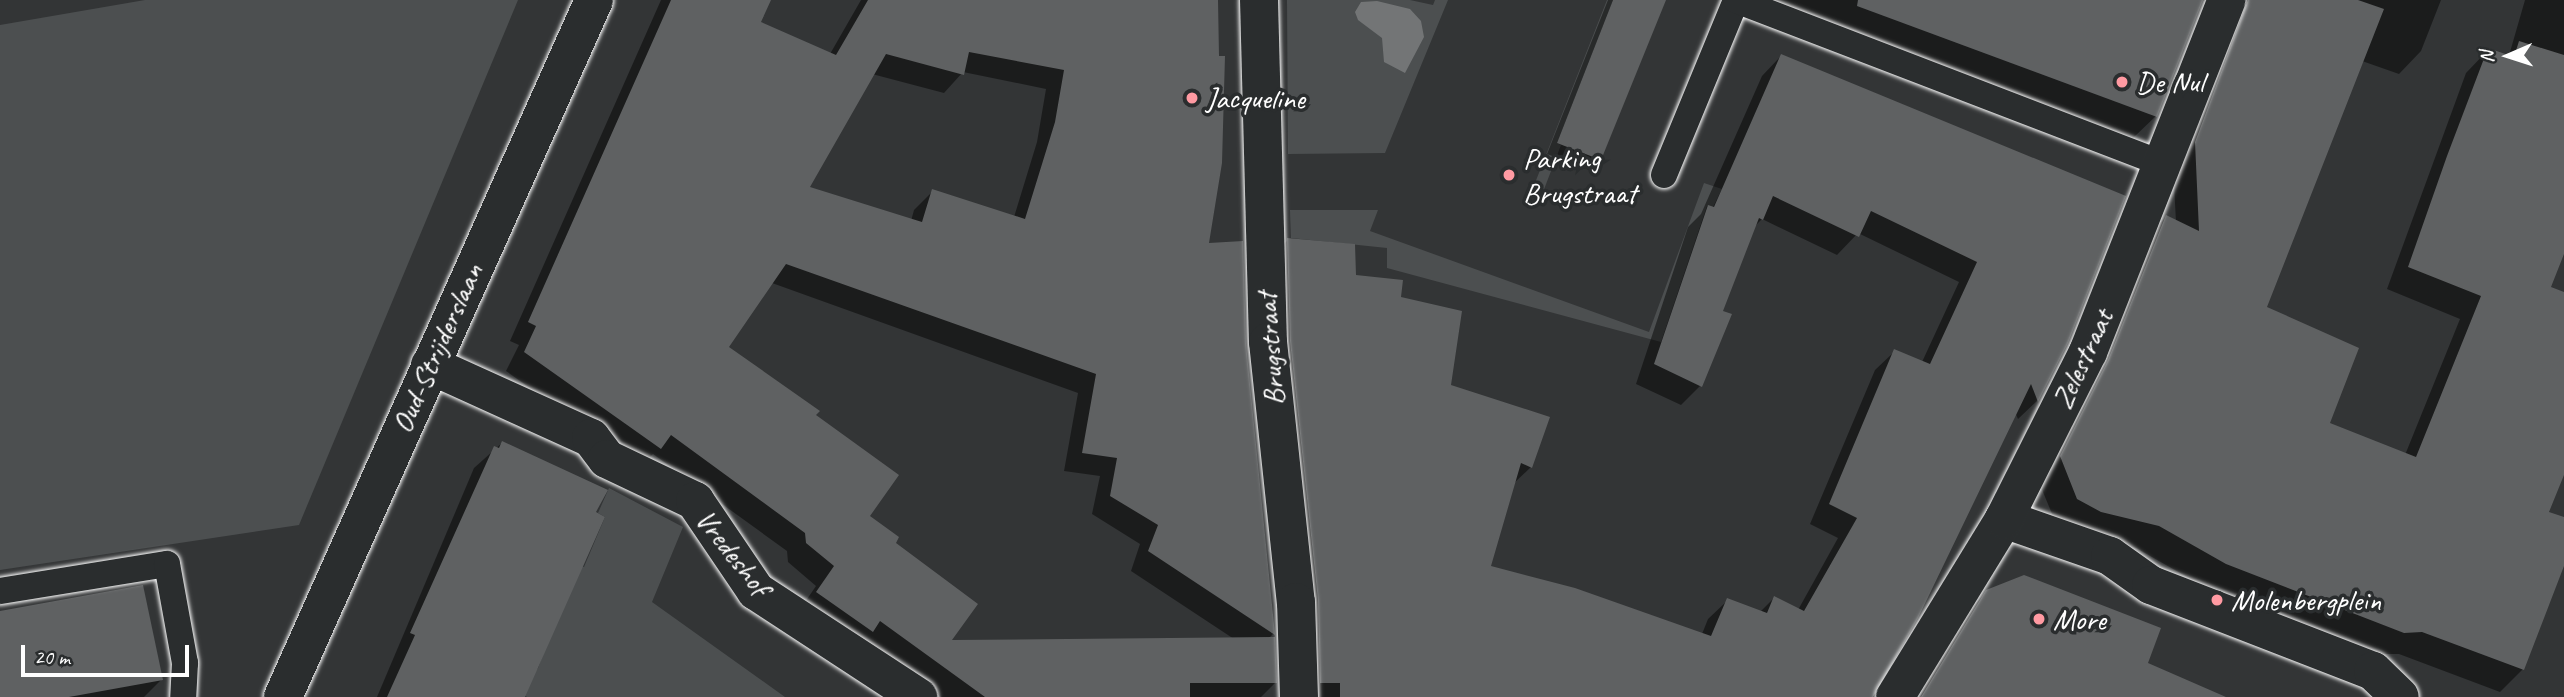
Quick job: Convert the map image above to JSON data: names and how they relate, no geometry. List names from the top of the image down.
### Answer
{
  "streets": {
    "street": [
      "Oud-Strijderslaan",
      "Brugstraat",
      "Zelestraat",
      "Vredeshof"
    ]
  },
  "crossings": [
    ["Oud-Strijderslaan", "Vredeshof"]
  ],
  "places": [
    "De Nul",
    "Jacqueline",
    "Parking Brugstraat",
    "Molenbergplein",
    "More"
  ],
  "scale_bar": "20 m",
  "north": "left"
}
